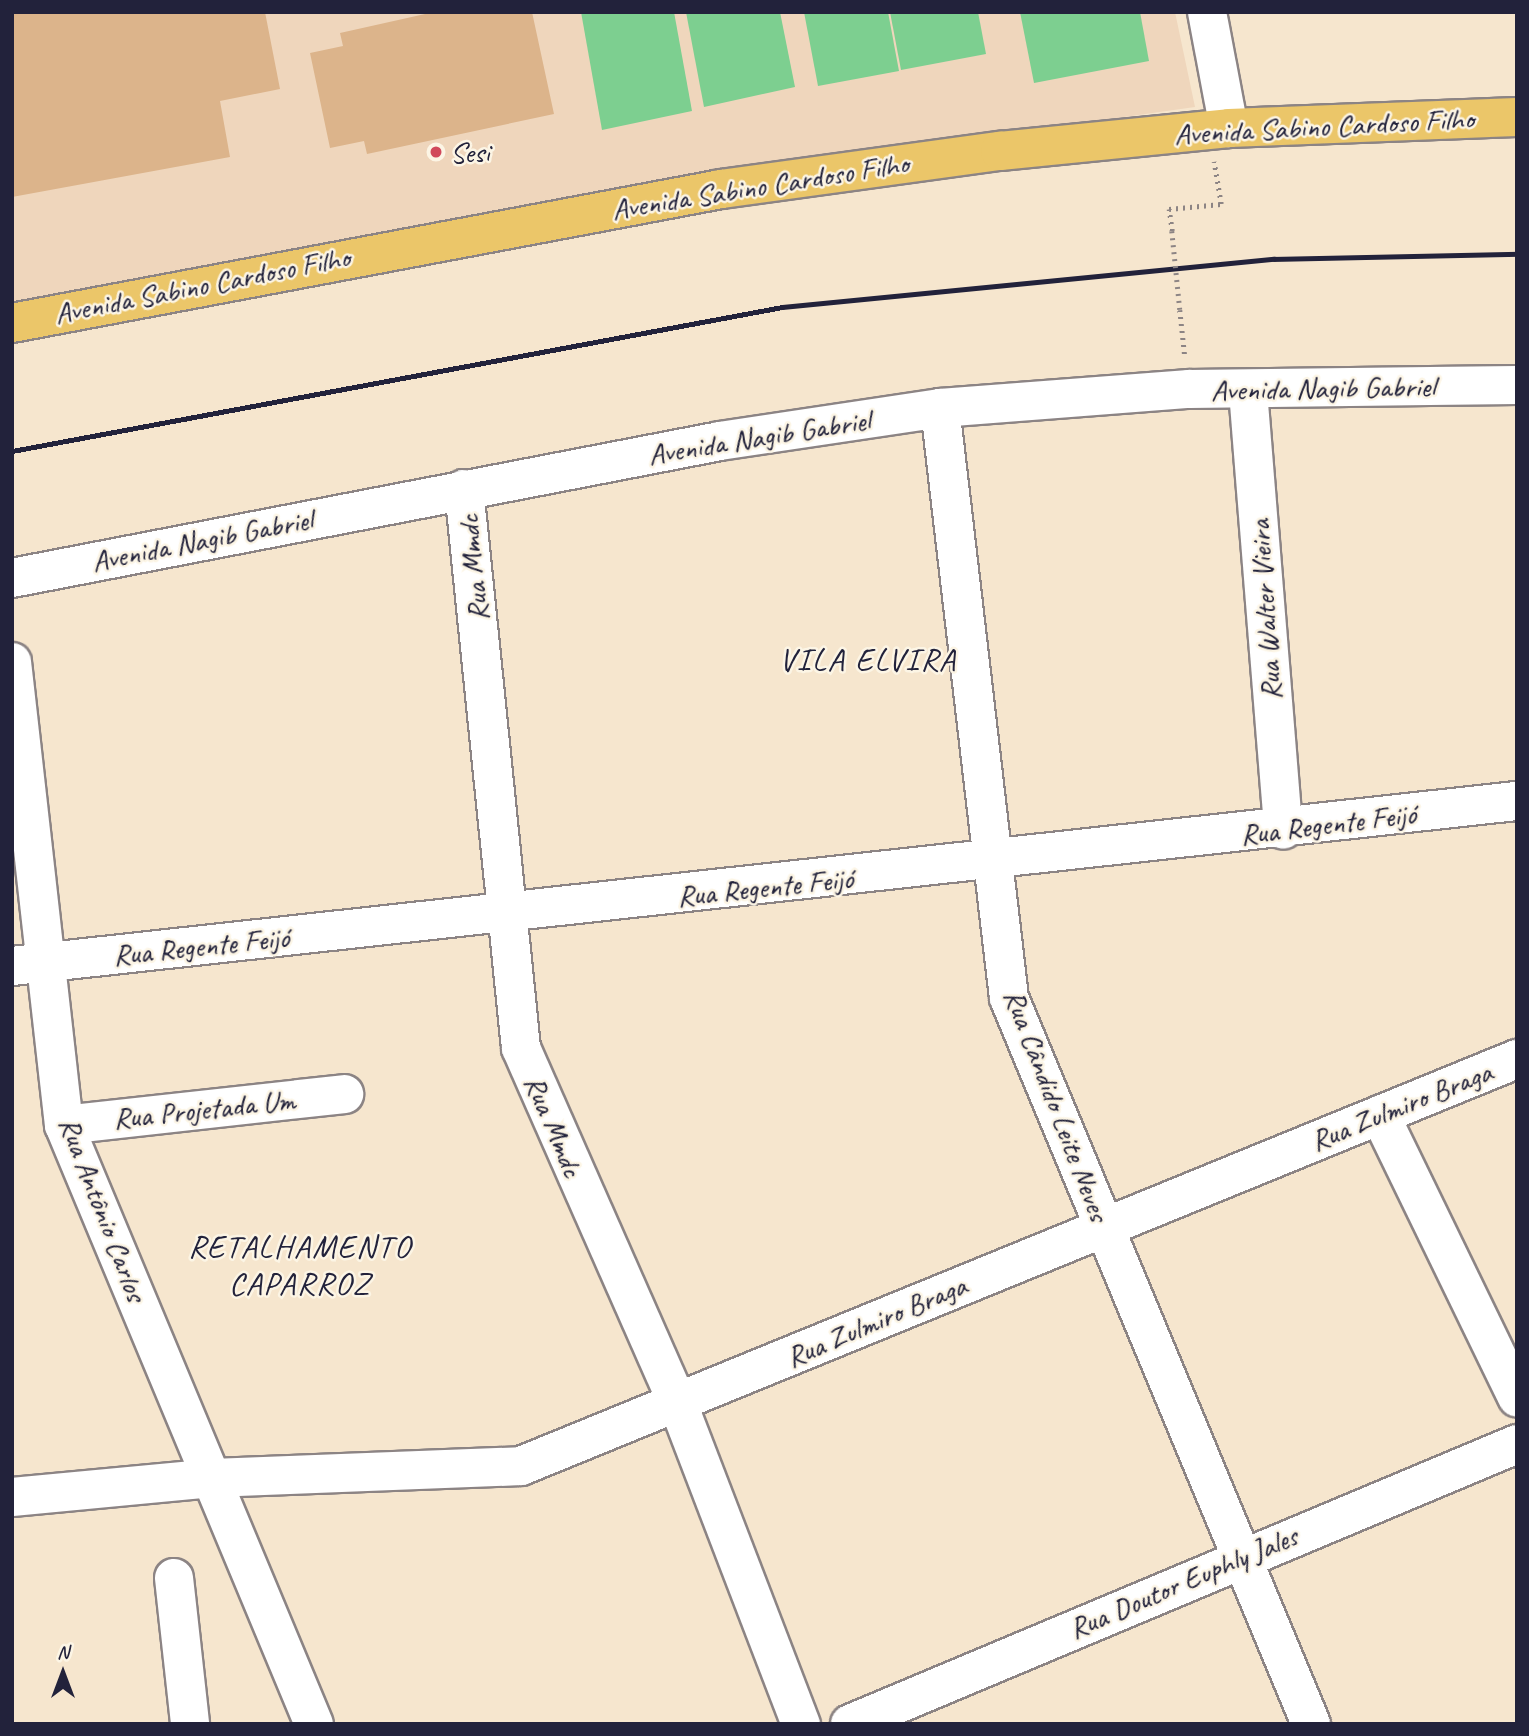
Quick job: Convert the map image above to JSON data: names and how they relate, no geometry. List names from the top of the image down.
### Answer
{
  "streets": {
    "main road": ["Avenida Sabino Cardoso Filho"],
    "street": [
      "Avenida Nagib Gabriel",
      "Rua Mmdc",
      "Rua Walter Vieira",
      "Rua Regente Feijó",
      "Rua Cândido Leite Neves",
      "Rua Zulmiro Braga",
      "Rua Projetada Um",
      "Rua Antônio Carlos",
      "Rua Doutor Euphly Jales"
    ]
  },
  "crossings": [
    ["Avenida Nagib Gabriel", "Rua Mmdc"],
    ["Avenida Nagib Gabriel", "Rua Walter Vieira"],
    ["Avenida Nagib Gabriel", "Rua Cândido Leite Neves"],
    ["Rua Mmdc", "Rua Regente Feijó"],
    ["Rua Mmdc", "Rua Zulmiro Braga"],
    ["Rua Walter Vieira", "Rua Regente Feijó"],
    ["Rua Regente Feijó", "Rua Cândido Leite Neves"],
    ["Rua Regente Feijó", "Rua Antônio Carlos"],
    ["Rua Cândido Leite Neves", "Rua Zulmiro Braga"],
    ["Rua Cândido Leite Neves", "Rua Doutor Euphly Jales"],
    ["Rua Zulmiro Braga", "Rua Antônio Carlos"],
    ["Rua Projetada Um", "Rua Antônio Carlos"]
  ],
  "districts": ["VILA ELVIRA", "RETALHAMENTO CAPARROZ"],
  "places": ["Sesi"],
  "north": "top"
}
